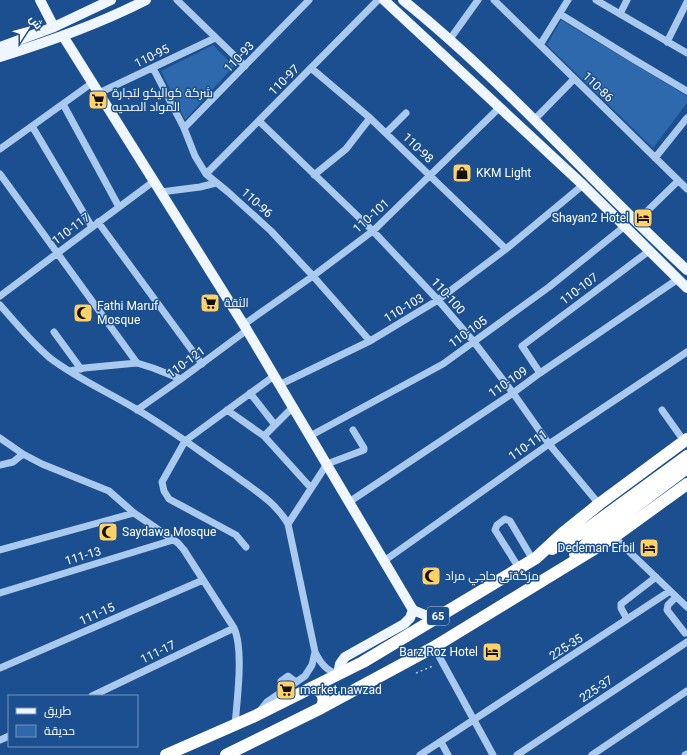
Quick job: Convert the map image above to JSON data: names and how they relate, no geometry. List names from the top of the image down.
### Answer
{
  "streets": {
    "highway": ["65"],
    "street": [
      "110-95",
      "110-93",
      "110-97",
      "110-86",
      "110-98",
      "110-96",
      "110-101",
      "110-117",
      "110-107",
      "110-100",
      "110-103",
      "110-105",
      "110-121",
      "110-109",
      "110-111",
      "111-13",
      "111-15",
      "225-35",
      "111-17",
      "225-37"
    ]
  },
  "crossings": [
    ["110-95", "110-96"],
    ["110-93", "110-96"],
    ["110-97", "110-98"],
    ["110-97", "110-96"],
    ["110-97", "110-100"],
    ["110-98", "110-101"],
    ["110-98", "110-103"],
    ["110-96", "110-101"],
    ["110-96", "110-103"],
    ["110-101", "110-100"],
    ["110-101", "110-121"],
    ["110-107", "110-109"],
    ["110-100", "110-103"],
    ["110-100", "110-105"],
    ["110-100", "110-109"],
    ["110-100", "110-111"],
    ["110-100", "65"]
  ],
  "places": {
    "supermarket": ["شركة كواليكو لتجارة المواد الصحيه", "الثقة", "market nawzad"],
    "shop": ["KKM Light"],
    "hotel": ["Shayan2 Hotel", "Dedeman Erbil", "Barz Roz Hotel"],
    "mosque": ["Fathi Maruf Mosque", "Saydawa Mosque", "مزگةتی حاجي مراد"]
  },
  "legend": ["طريق", "حديقة"],
  "north": "top right"
}
